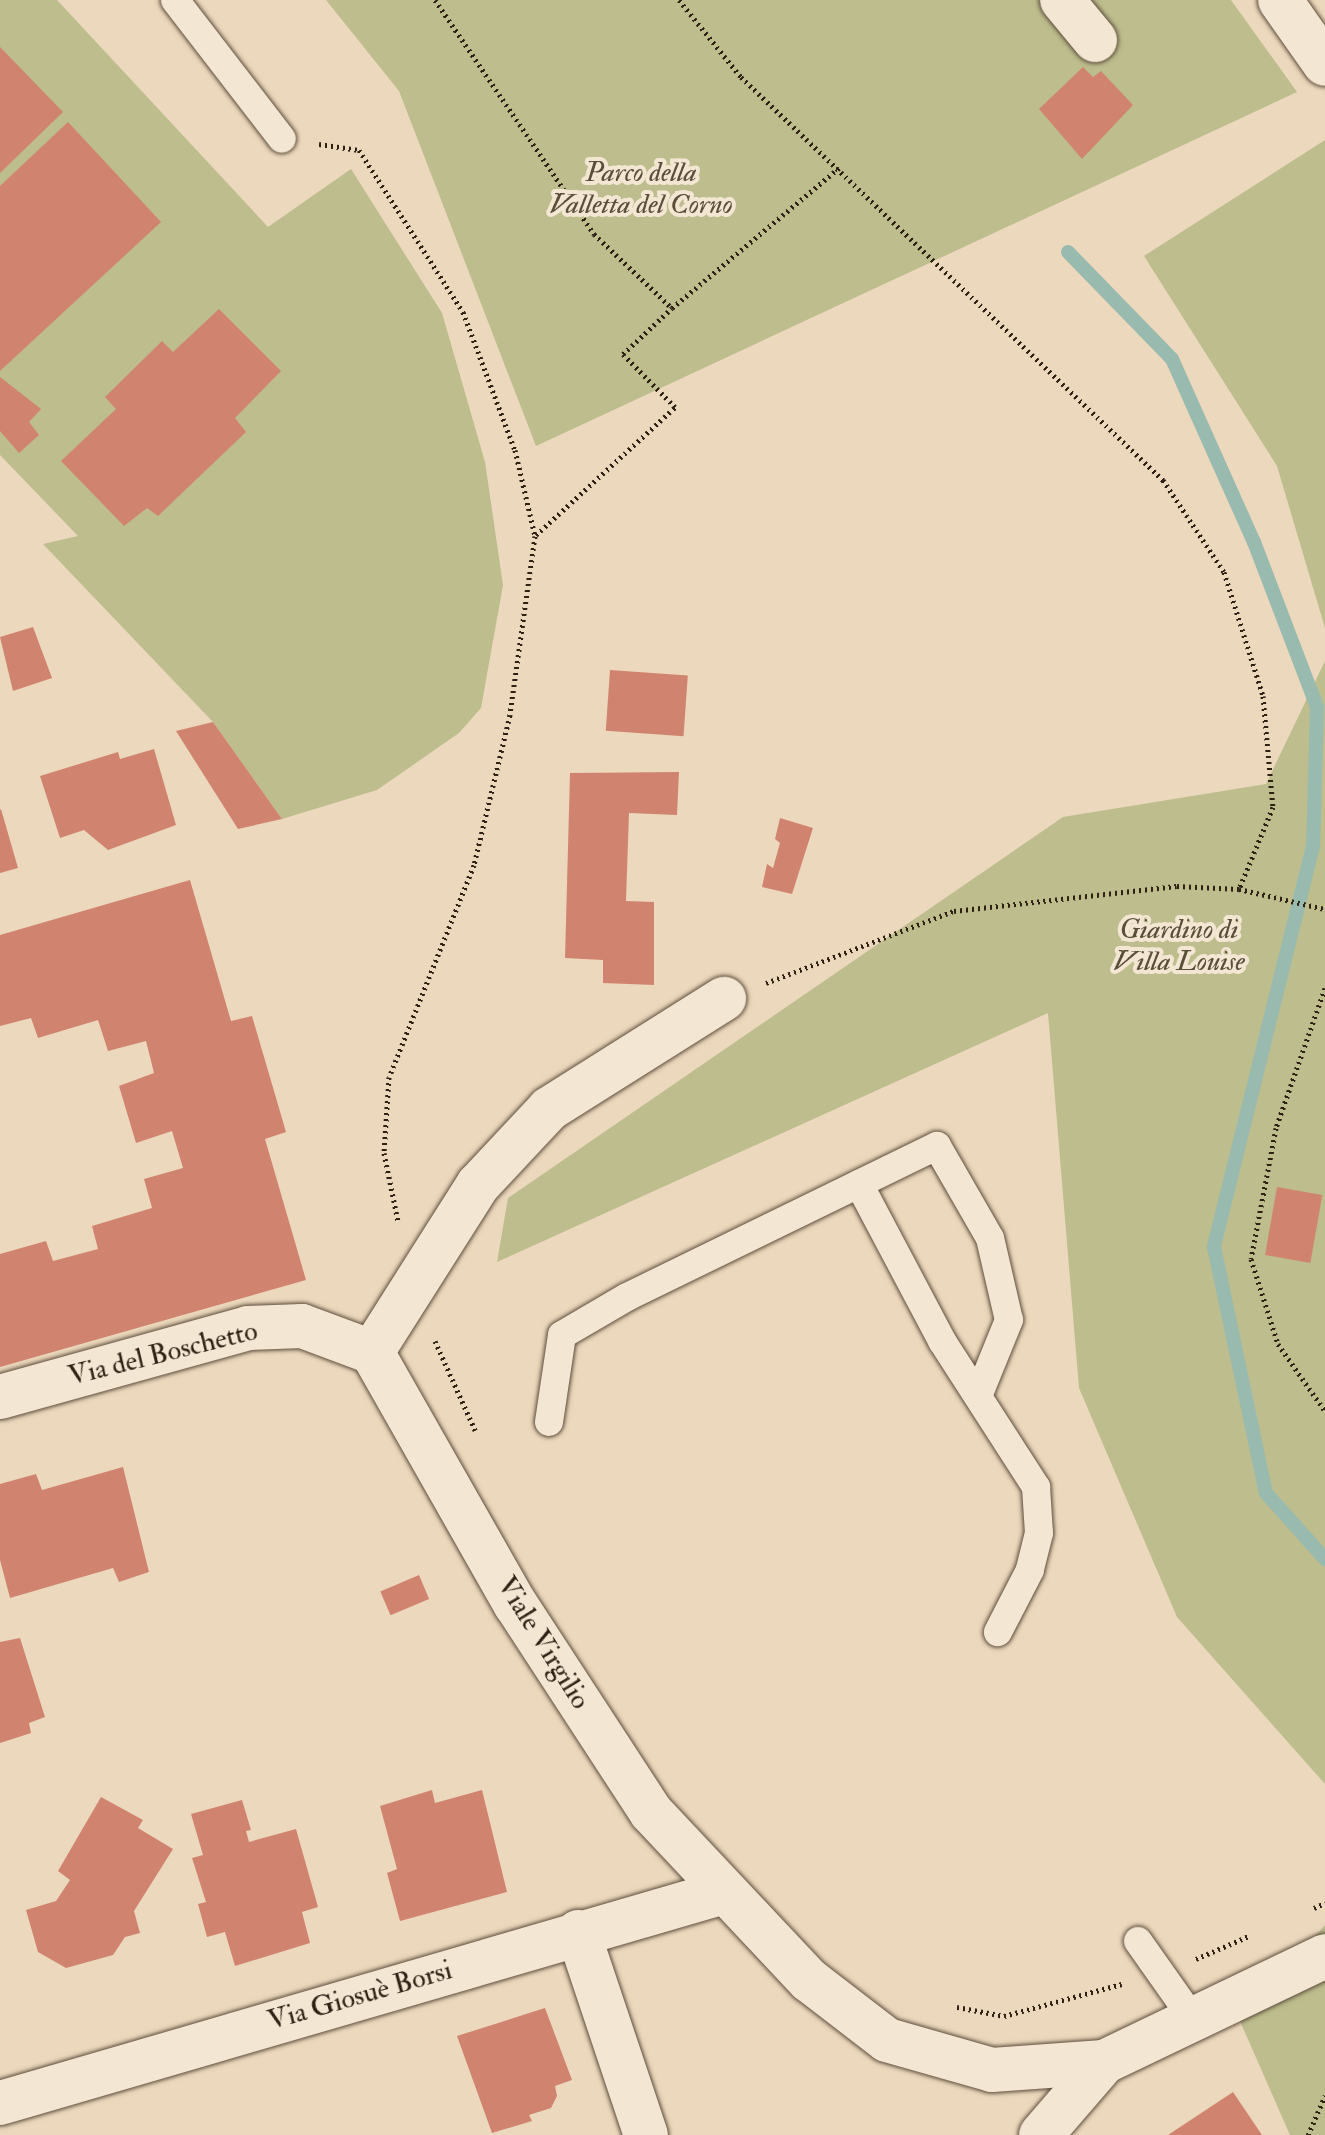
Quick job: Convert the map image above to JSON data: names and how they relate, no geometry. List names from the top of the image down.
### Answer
{
  "streets": {
    "street": ["Via del Boschetto", "Viale Virgilio", "Via Giosuè Borsi"]
  },
  "crossings": [
    ["Via del Boschetto", "Viale Virgilio"],
    ["Viale Virgilio", "Via Giosuè Borsi"]
  ],
  "parks": ["Parco della Valletta del Corno", "Giardino di Villa Louise"]
}
